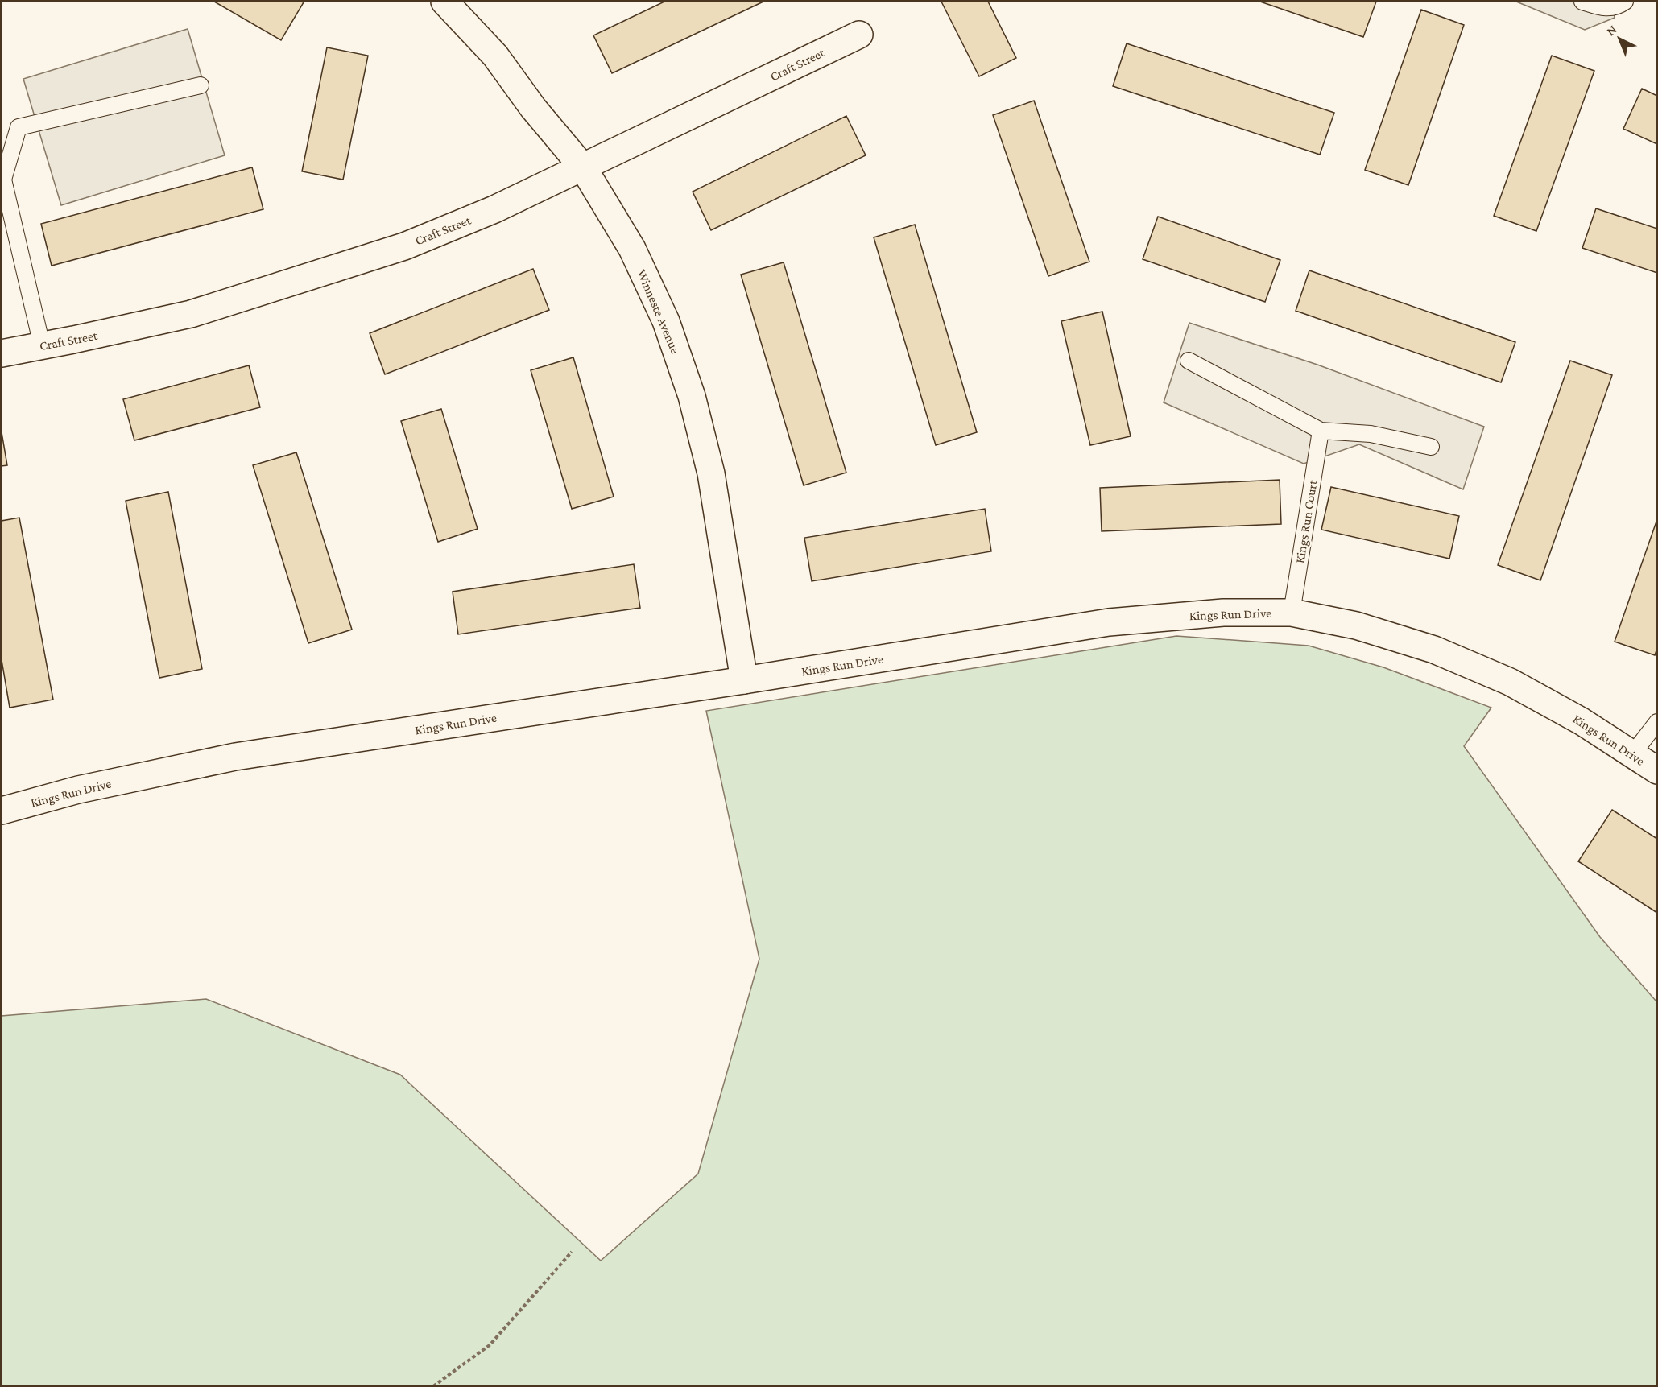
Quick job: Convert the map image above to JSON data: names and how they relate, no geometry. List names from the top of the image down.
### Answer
{
  "streets": {
    "street": ["Craft Street", "Winneste Avenue", "Kings Run Drive"],
    "lane": ["Kings Run Court"]
  },
  "crossings": [
    ["Craft Street", "Winneste Avenue"],
    ["Winneste Avenue", "Kings Run Drive"],
    ["Kings Run Court", "Kings Run Drive"]
  ],
  "north": "top left"
}
